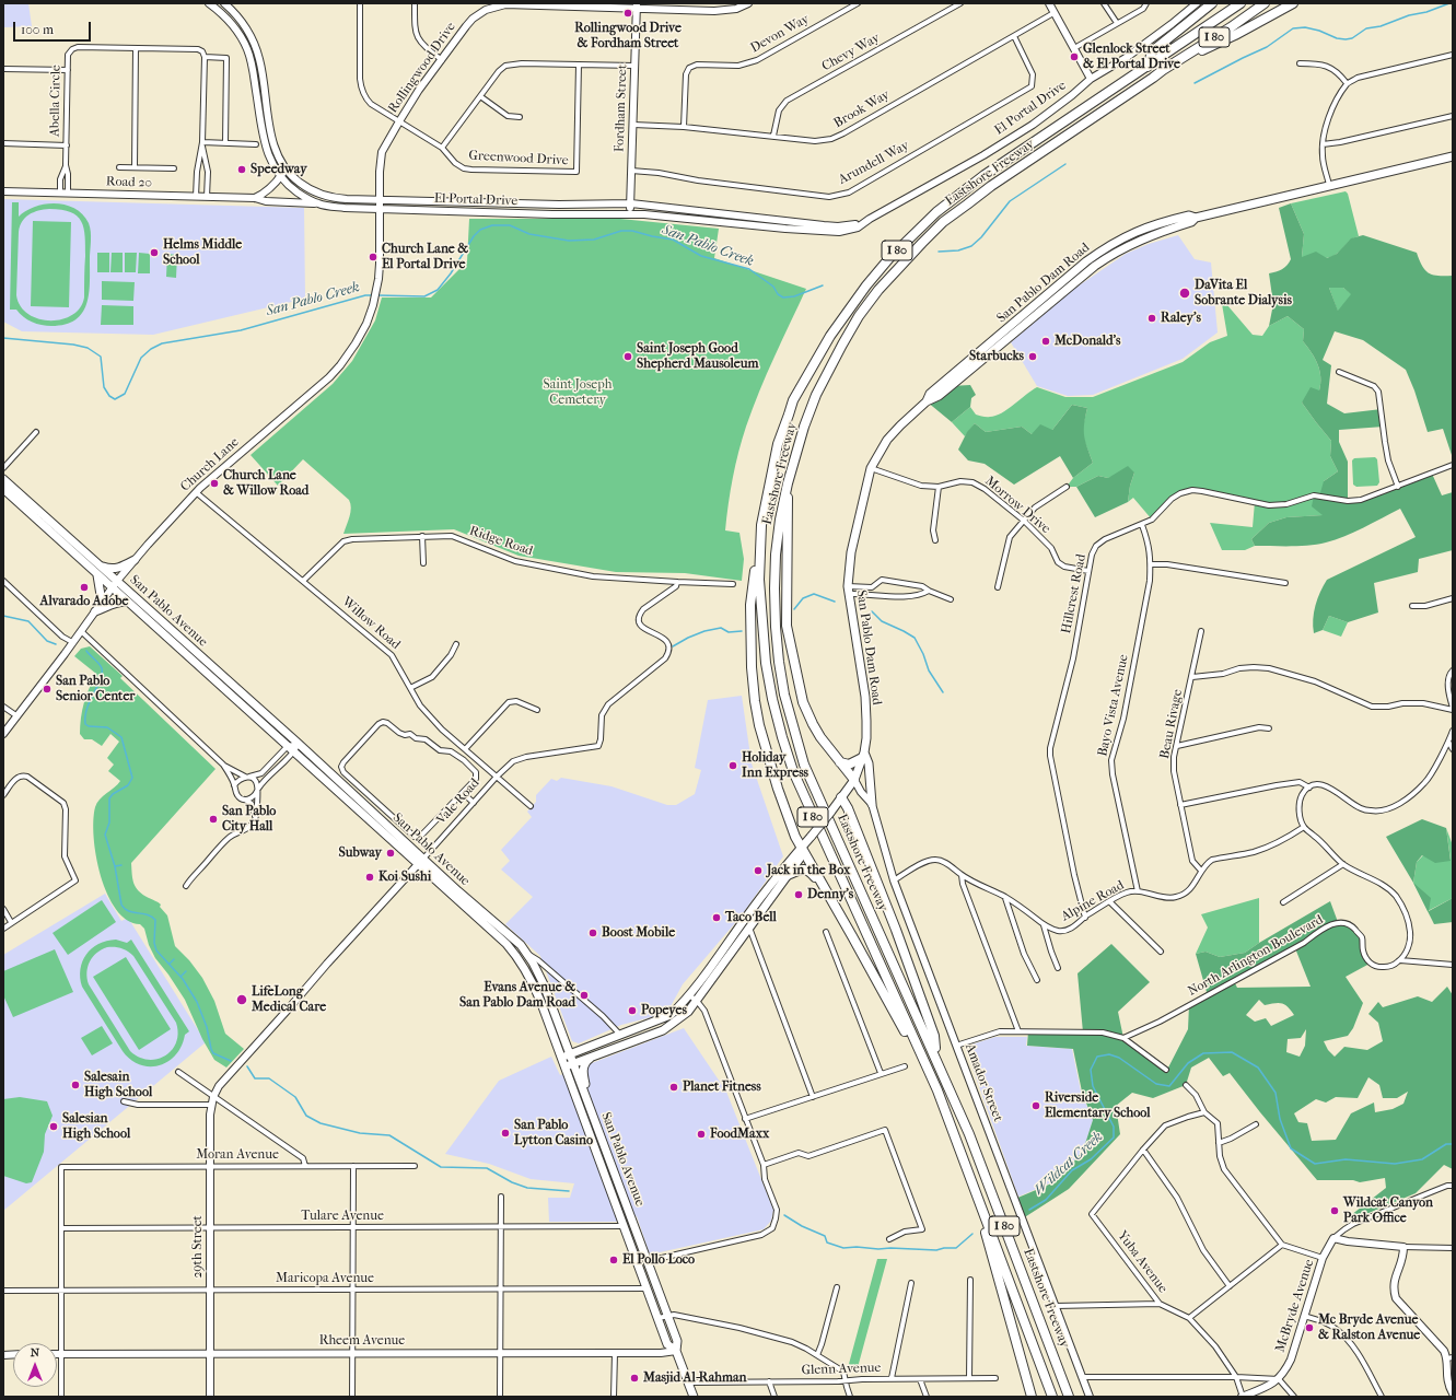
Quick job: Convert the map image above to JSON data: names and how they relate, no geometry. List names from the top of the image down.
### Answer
{
  "streets": {
    "highway": ["I 80", "Eastshore Freeway"],
    "main road": ["San Pablo Dam Road", "San Pablo Avenue"],
    "street": [
      "Devon Way",
      "Chevy Way",
      "Rollingwood Drive",
      "Abella Circle",
      "Fordham Street",
      "El Portal Drive",
      "Brook Way",
      "Greenwood Drive",
      "Arundell Way",
      "Road 20",
      "Church Lane",
      "Morrow Drive",
      "Ridge Road",
      "Hillcrest Road",
      "Willow Road",
      "Bayo Vista Avenue",
      "Beau Rivage",
      "Vale Road",
      "Alpine Road",
      "North Arlington Boulevard",
      "Amador Street",
      "Moran Avenue",
      "Tulare Avenue",
      "29th Street",
      "Yuba Avenue",
      "Maricopa Avenue",
      "McBryde Avenue",
      "Rheem Avenue",
      "Glenn Avenue"
    ]
  },
  "crossings": [
    ["Devon Way", "Brook Way"],
    ["Chevy Way", "Brook Way"],
    ["Rollingwood Drive", "Fordham Street"],
    ["Rollingwood Drive", "El Portal Drive"],
    ["Rollingwood Drive", "Greenwood Drive"],
    ["Rollingwood Drive", "Church Lane"],
    ["Abella Circle", "Road 20"],
    ["Fordham Street", "El Portal Drive"],
    ["Fordham Street", "Brook Way"],
    ["Fordham Street", "Arundell Way"],
    ["El Portal Drive", "Road 20"],
    ["El Portal Drive", "Church Lane"],
    ["Brook Way", "Arundell Way"],
    ["San Pablo Dam Road", "Morrow Drive"],
    ["San Pablo Dam Road", "San Pablo Avenue"],
    ["San Pablo Dam Road", "Amador Street"],
    ["Church Lane", "San Pablo Avenue"],
    ["Church Lane", "Willow Road"],
    ["Morrow Drive", "Hillcrest Road"],
    ["Ridge Road", "Willow Road"],
    ["Ridge Road", "Vale Road"],
    ["Hillcrest Road", "Bayo Vista Avenue"],
    ["Hillcrest Road", "Alpine Road"],
    ["San Pablo Avenue", "Vale Road"],
    ["San Pablo Avenue", "Tulare Avenue"],
    ["San Pablo Avenue", "Maricopa Avenue"],
    ["San Pablo Avenue", "Rheem Avenue"],
    ["San Pablo Avenue", "Glenn Avenue"],
    ["Willow Road", "Vale Road"],
    ["Bayo Vista Avenue", "Alpine Road"],
    ["Beau Rivage", "Alpine Road"],
    ["Vale Road", "29th Street"],
    ["Alpine Road", "Amador Street"],
    ["Moran Avenue", "Tulare Avenue"],
    ["Moran Avenue", "29th Street"],
    ["Tulare Avenue", "29th Street"],
    ["29th Street", "Maricopa Avenue"],
    ["29th Street", "Rheem Avenue"]
  ],
  "water": ["San Pablo Creek", "Wildcat Creek"],
  "parks": ["Saint Joseph Cemetery"],
  "places": [
    "Rollingwood Drive & Fordham Street",
    "Glenlock Street & El Portal Drive",
    "Speedway",
    "Helms Middle School",
    "Church Lane & El Portal Drive",
    "DaVita El Sobrante Dialysis",
    "Raley's",
    "McDonald's",
    "Saint Joseph Good Shepherd Mausoleum",
    "Starbucks",
    "Church Lane & Willow Road",
    "Alvarado Adobe",
    "San Pablo Senior Center",
    "Holiday Inn Express",
    "San Pablo City Hall",
    "Subway",
    "Jack in the Box",
    "Koi Sushi",
    "Denny's",
    "Taco Bell",
    "Boost Mobile",
    "Evans Avenue & San Pablo Dam Road",
    "LifeLong Medical Care",
    "Popeyes",
    "Salesain High School",
    "Planet Fitness",
    "Riverside Elementary School",
    "Salesian High School",
    "San Pablo Lytton Casino",
    "FoodMaxx",
    "Wildcat Canyon Park Office",
    "El Pollo Loco",
    "Mc Bryde Avenue & Ralston Avenue",
    "Masjid Al-Rahman"
  ],
  "scale_bar": "100 m",
  "north": "top"
}
